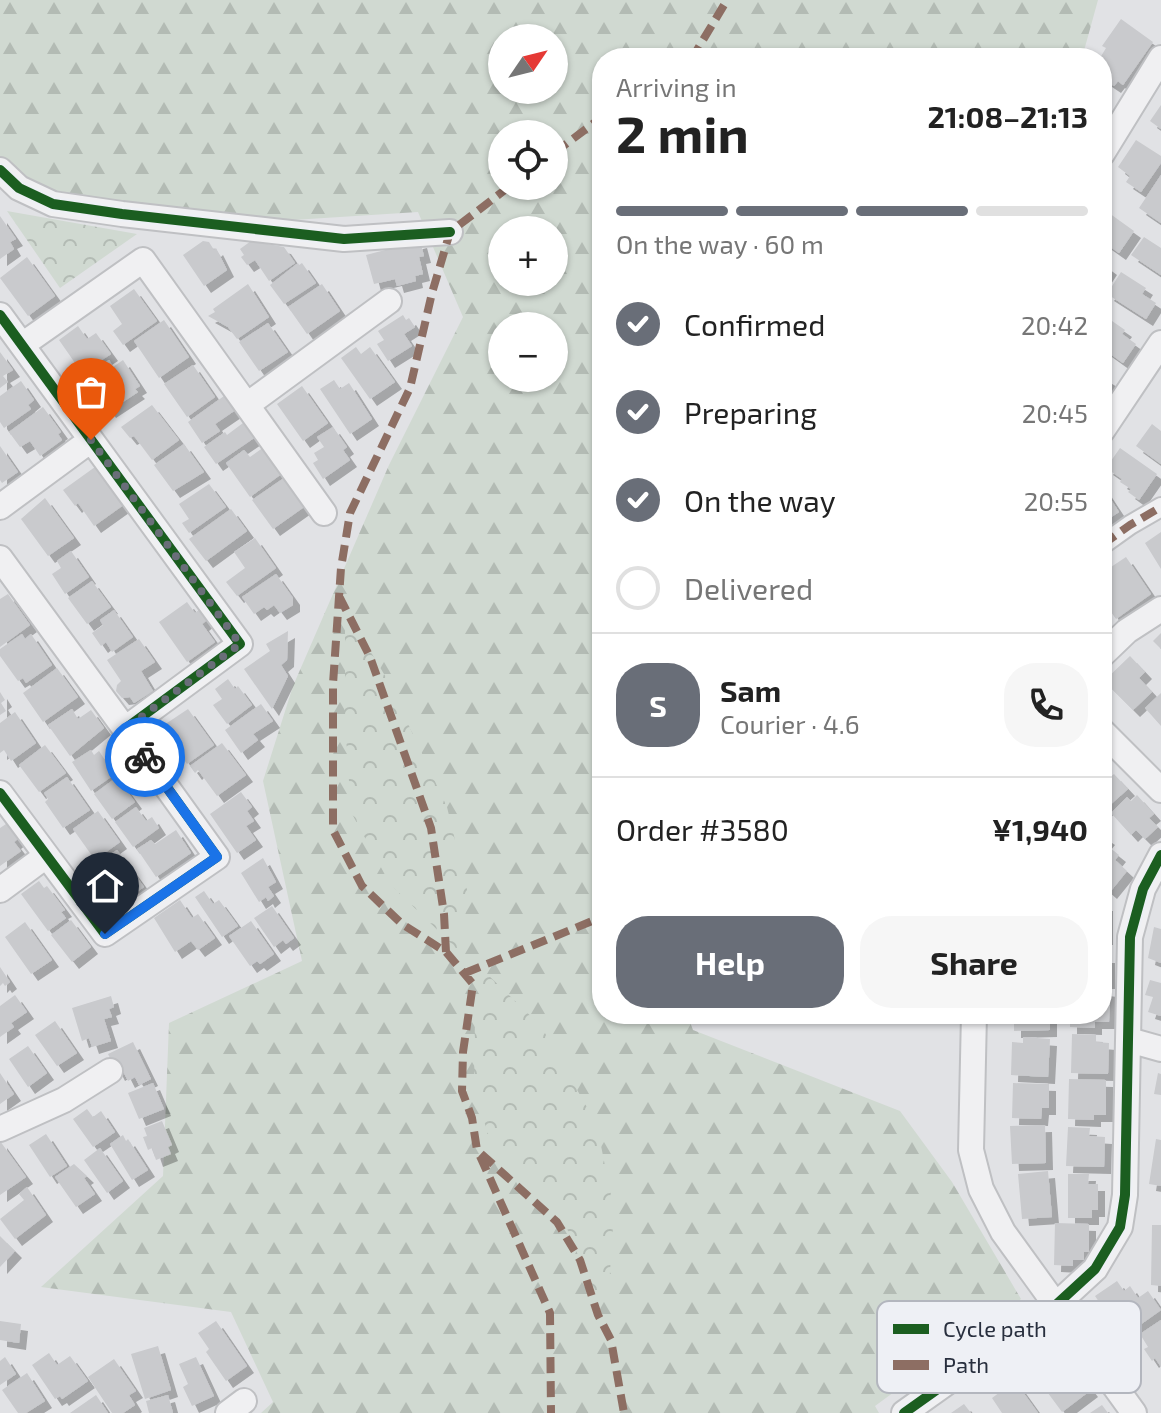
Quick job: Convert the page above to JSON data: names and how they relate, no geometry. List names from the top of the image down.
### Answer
{
  "legend": ["Cycle path", "Path"],
  "north": "top right",
  "page": {
    "map_buttons": ["+", "−"],
    "heading": ["2 min", "Arriving in", "21:08–21:13"],
    "panel": [
      "Sam",
      "Courier · 4.6",
      "Order #3580",
      "¥1,940"
    ],
    "bar": "On the way · 60 m",
    "list": [
      ["Confirmed", "20:42"],
      ["Preparing", "20:45"],
      ["On the way", "20:55"],
      "Delivered"
    ],
    "round": "S",
    "buttons": ["Help", "Share"]
  }
}
